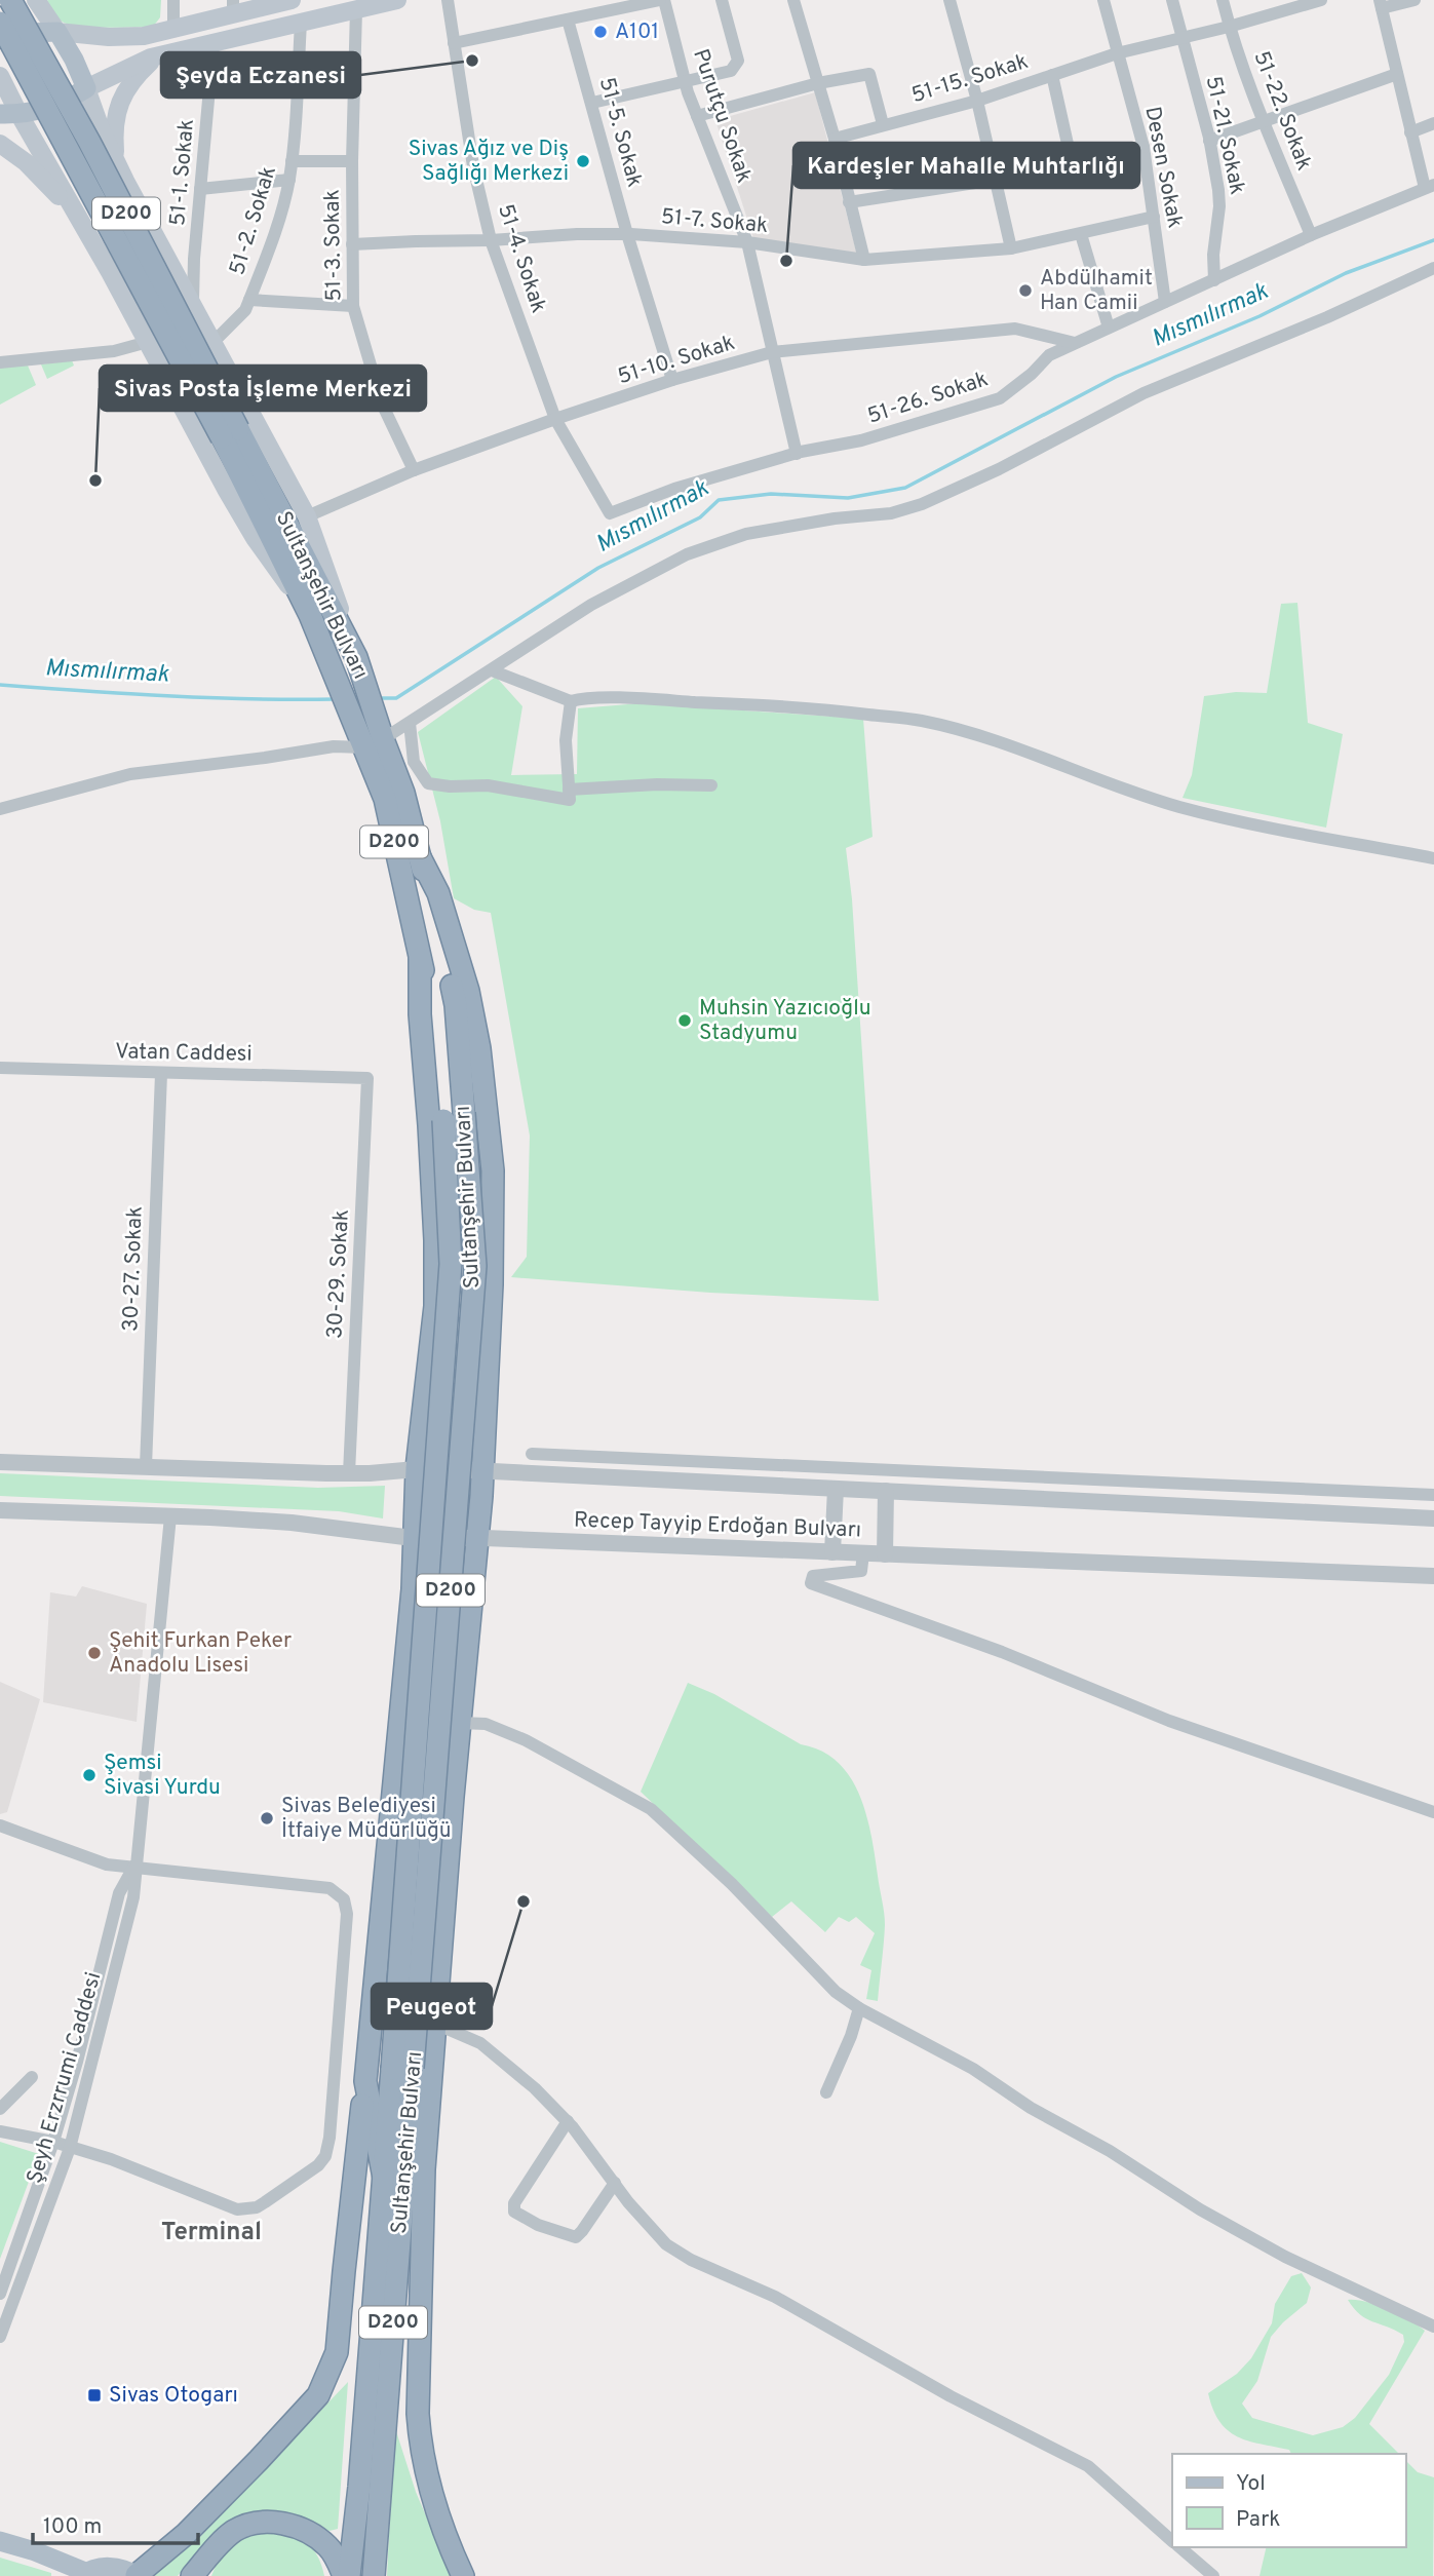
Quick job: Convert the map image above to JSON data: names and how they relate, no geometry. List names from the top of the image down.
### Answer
{
  "streets": {
    "highway": ["D200", "Sultanşehir Bulvarı"],
    "street": [
      "51-15. Sokak",
      "51-22. Sokak",
      "Purutçu Sokak",
      "51-5. Sokak",
      "51-21. Sokak",
      "Desen Sokak",
      "51-1. Sokak",
      "51-2. Sokak",
      "51-7. Sokak",
      "51-3. Sokak",
      "51-4. Sokak",
      "51-10. Sokak",
      "51-26. Sokak",
      "Vatan Caddesi",
      "30-27. Sokak",
      "30-29. Sokak",
      "Recep Tayyip Erdoğan Bulvarı",
      "Şeyh Erzrrumi Caddesi"
    ]
  },
  "crossings": [
    ["51-15. Sokak", "51-22. Sokak"],
    ["51-15. Sokak", "51-21. Sokak"],
    ["51-15. Sokak", "Desen Sokak"],
    ["51-22. Sokak", "51-26. Sokak"],
    ["Purutçu Sokak", "51-7. Sokak"],
    ["Purutçu Sokak", "51-10. Sokak"],
    ["Purutçu Sokak", "51-26. Sokak"],
    ["51-5. Sokak", "51-7. Sokak"],
    ["51-5. Sokak", "51-10. Sokak"],
    ["51-21. Sokak", "51-26. Sokak"],
    ["Desen Sokak", "51-7. Sokak"],
    ["Desen Sokak", "51-26. Sokak"],
    ["51-7. Sokak", "51-3. Sokak"],
    ["51-7. Sokak", "51-4. Sokak"],
    ["51-3. Sokak", "51-10. Sokak"],
    ["51-4. Sokak", "51-10. Sokak"],
    ["51-4. Sokak", "51-26. Sokak"],
    ["51-10. Sokak", "51-26. Sokak"],
    ["Vatan Caddesi", "30-27. Sokak"],
    ["Vatan Caddesi", "30-29. Sokak"],
    ["30-27. Sokak", "Recep Tayyip Erdoğan Bulvarı"],
    ["30-29. Sokak", "Recep Tayyip Erdoğan Bulvarı"],
    ["Recep Tayyip Erdoğan Bulvarı", "Şeyh Erzrrumi Caddesi"]
  ],
  "districts": ["Terminal"],
  "water": ["Mısmılırmak"],
  "places": {
    "other": [
      "A101",
      "Şeyda Eczanesi",
      "Sivas Ağız ve Diş Sağlığı Merkezi",
      "Kardeşler Mahalle Muhtarlığı",
      "Abdülhamit Han Camii",
      "Sivas Posta İşleme Merkezi",
      "Muhsin Yazıcıoğlu Stadyumu",
      "Şehit Furkan Peker Anadolu Lisesi",
      "Şemsi Sivasi Yurdu",
      "Sivas Belediyesi İtfaiye Müdürlüğü",
      "Peugeot"
    ],
    "transit": ["Sivas Otogarı"]
  },
  "legend": ["Yol", "Park"],
  "scale_bar": "100 m"
}
